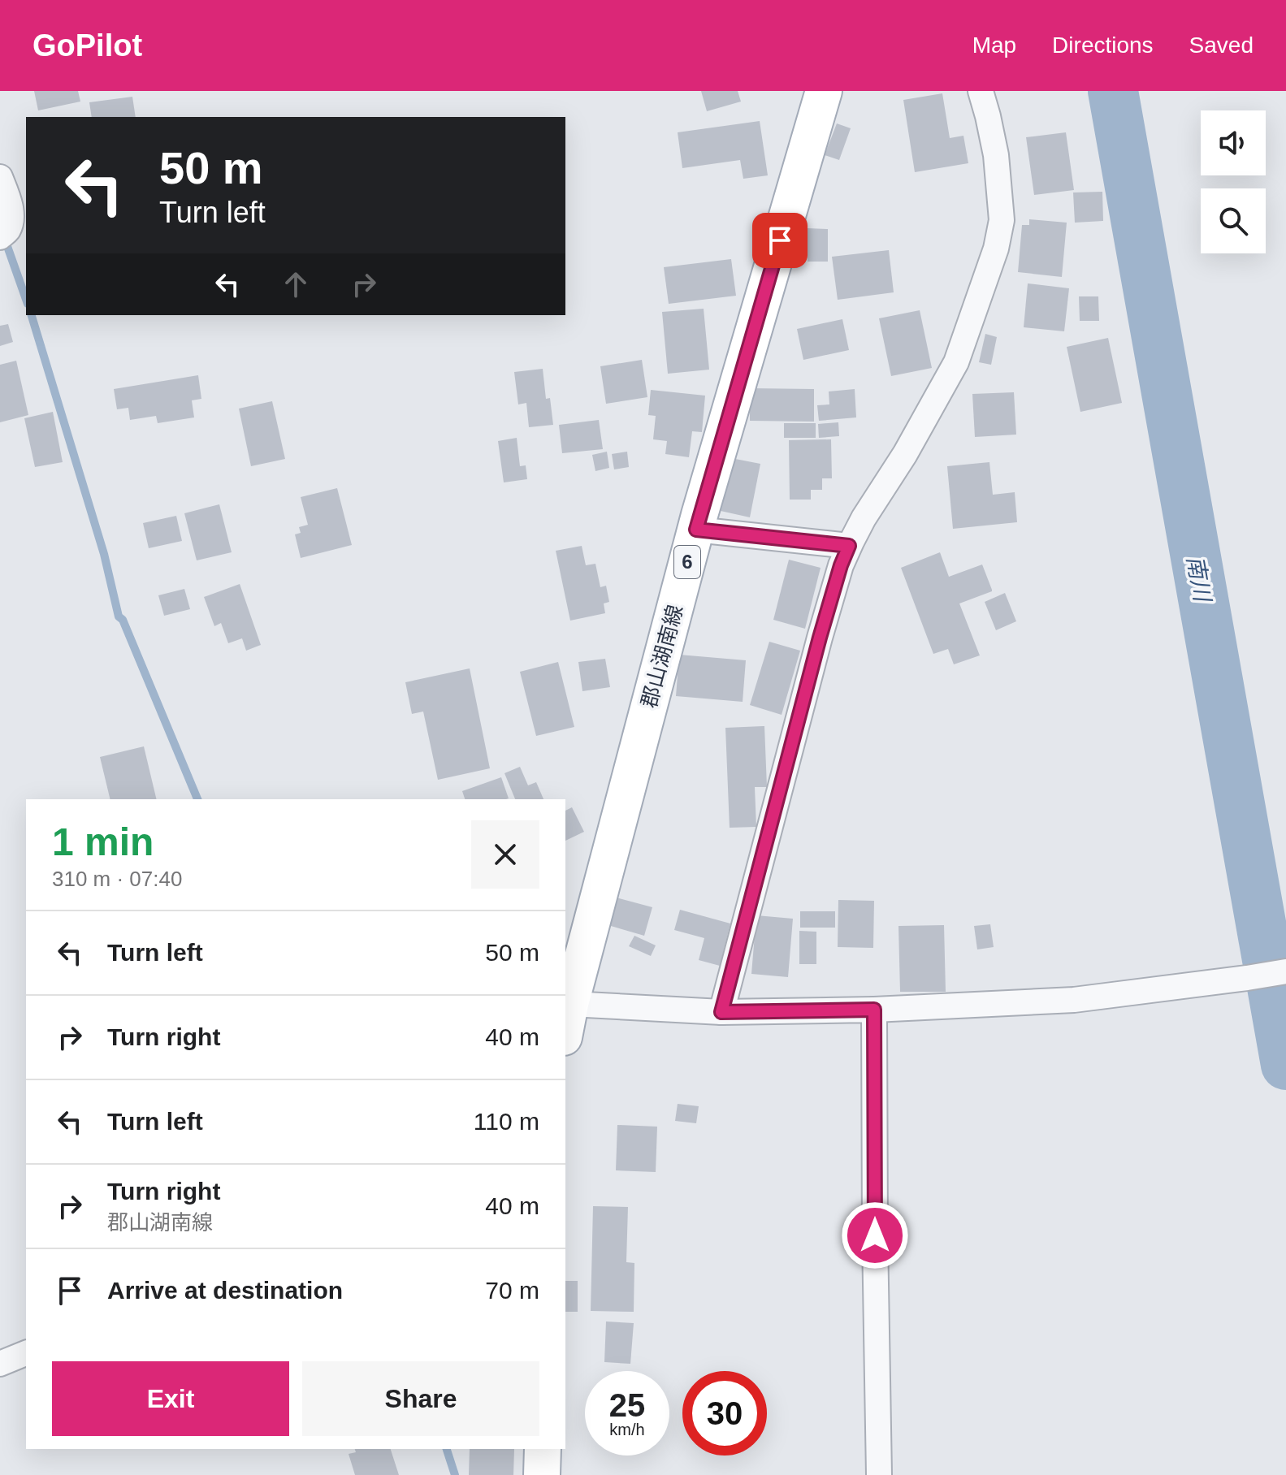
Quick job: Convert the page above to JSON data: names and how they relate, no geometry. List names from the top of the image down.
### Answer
{
  "streets": {
    "main road": ["6", "郡山湖南線"]
  },
  "water": ["南川"],
  "page": {
    "header": "GoPilot",
    "nav": ["Map", "Directions", "Saved"],
    "turn": ["50 m", "Turn left"],
    "heading": ["1 min", "310 m · 07:40"],
    "list": [
      {
        "name": "Turn left",
        "value": "50 m"
      },
      {
        "name": "Turn right",
        "value": "40 m"
      },
      {
        "name": "Turn left",
        "value": "110 m"
      },
      {
        "name": "Turn right",
        "note": "郡山湖南線",
        "value": "40 m"
      },
      {
        "name": "Arrive at destination",
        "value": "70 m"
      }
    ],
    "buttons": ["Exit", "Share"],
    "speed": "25 km/h",
    "limit": "30"
  }
}
